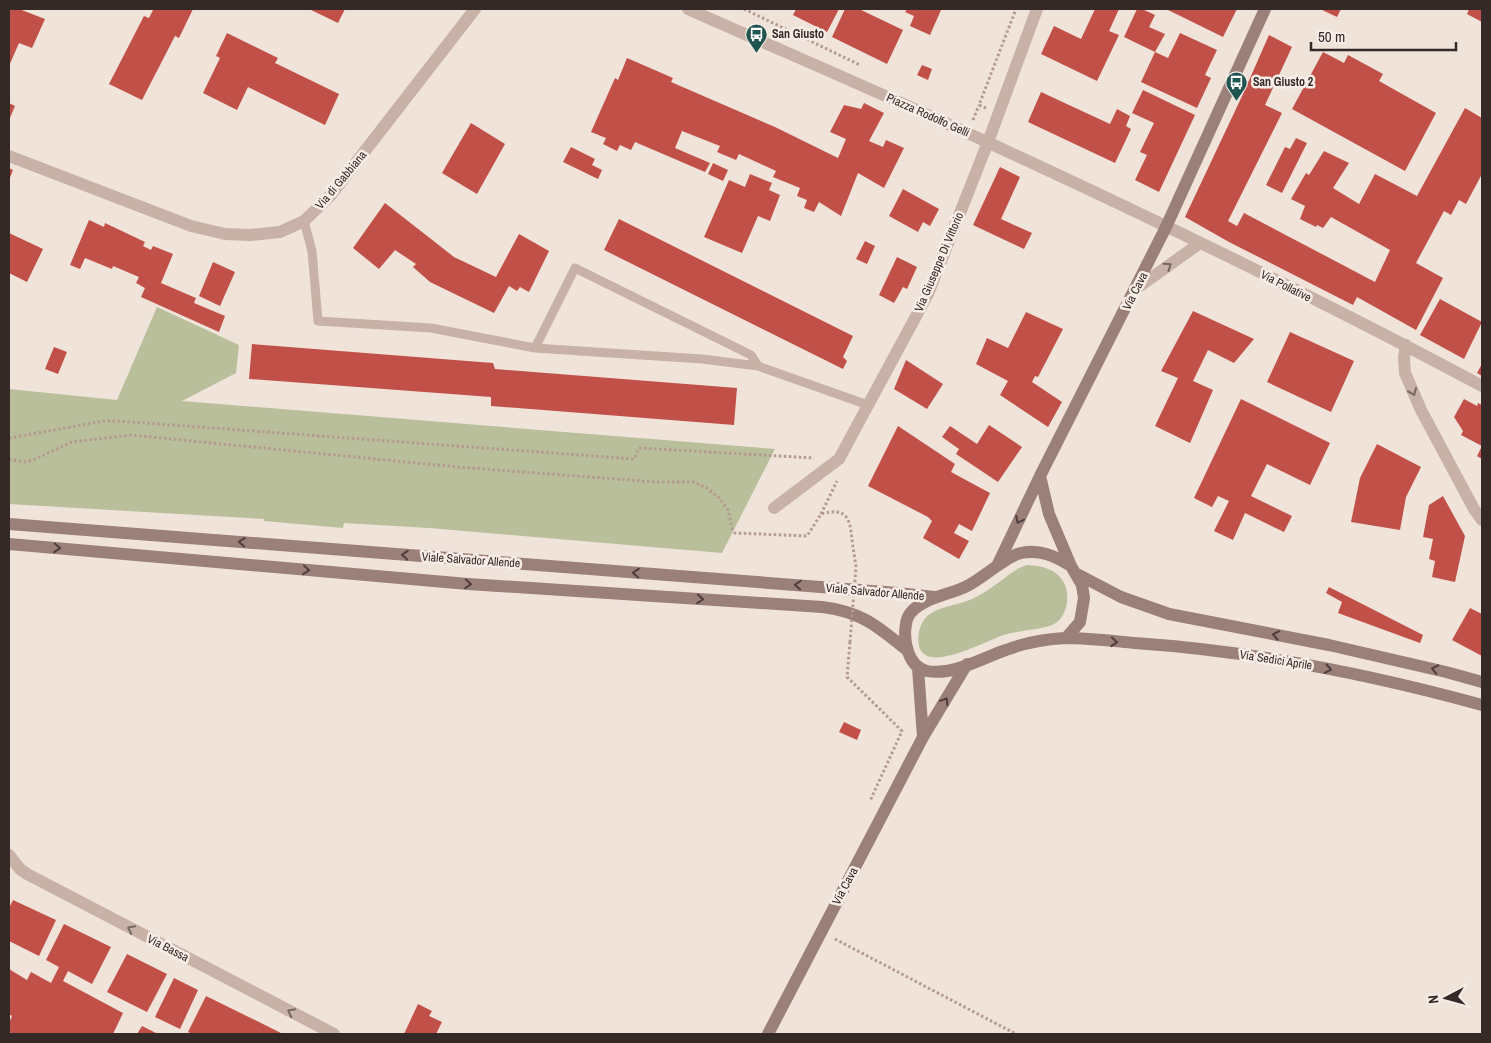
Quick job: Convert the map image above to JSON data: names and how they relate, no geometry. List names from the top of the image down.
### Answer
{
  "streets": {
    "main road": ["Via Cava", "Viale Salvador Allende", "Via Sedici Aprile"],
    "street": [
      "Piazza Rodolfo Gelli",
      "Via di Gabbiana",
      "Via Giuseppe Di Vittorio",
      "Via Pollative",
      "Via Bassa"
    ]
  },
  "crossings": [
    ["Piazza Rodolfo Gelli", "Via Giuseppe Di Vittorio"],
    ["Piazza Rodolfo Gelli", "Via Pollative"],
    ["Piazza Rodolfo Gelli", "Via Cava"],
    ["Via Pollative", "Via Cava"],
    ["Via Cava", "Via Sedici Aprile"],
    ["Viale Salvador Allende", "Via Sedici Aprile"]
  ],
  "one_way": ["Via Bassa"],
  "places": {
    "bus stop": ["San Giusto", "San Giusto 2"]
  },
  "scale_bar": "50 m",
  "north": "left"
}
